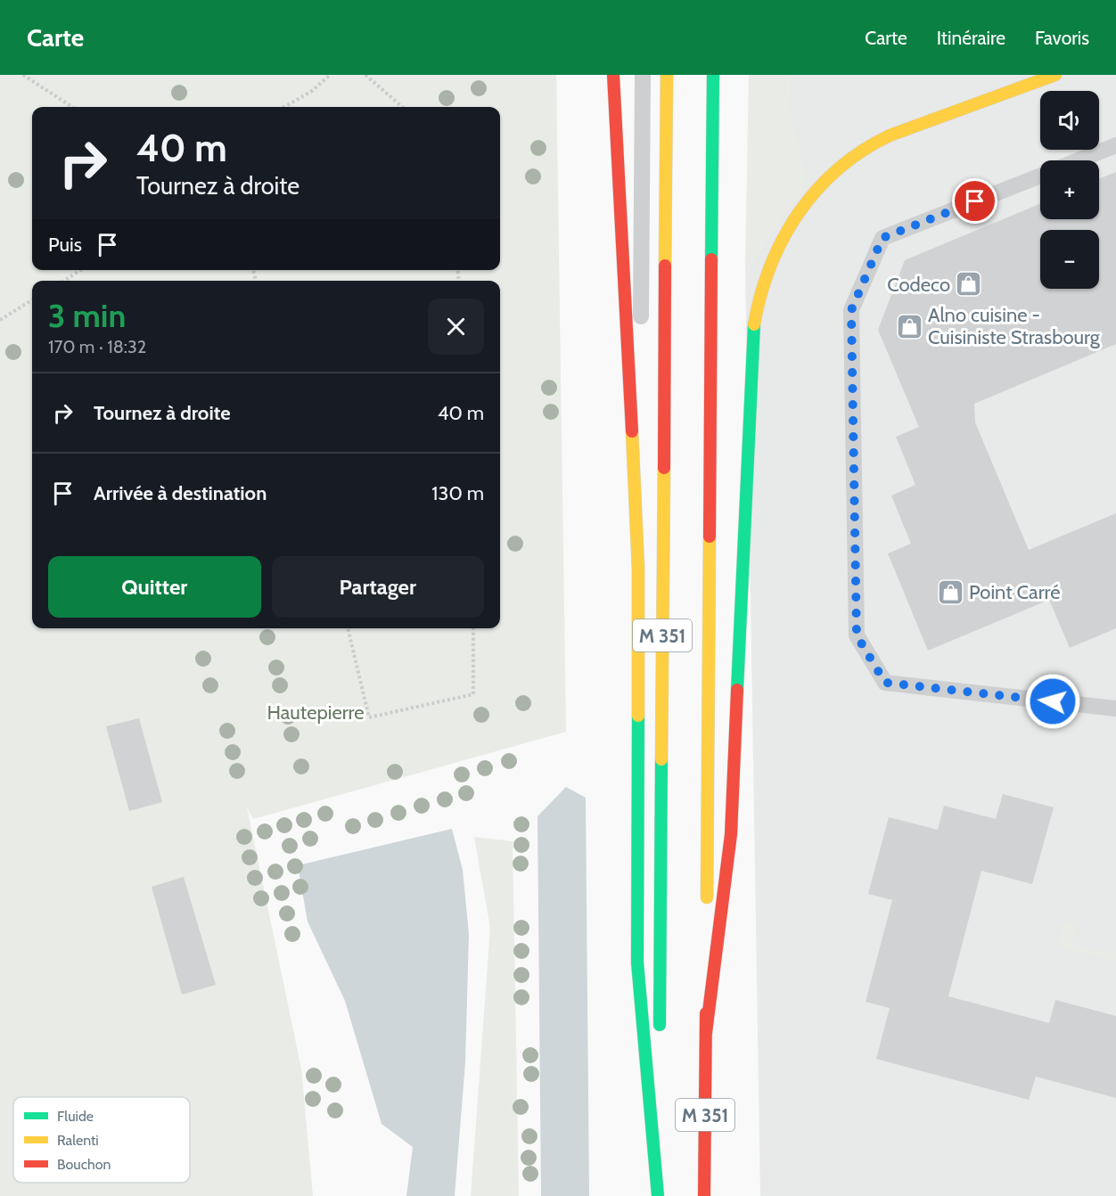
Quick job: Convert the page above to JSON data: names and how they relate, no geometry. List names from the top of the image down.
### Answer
{
  "streets": {
    "highway": ["M 351"]
  },
  "parks": ["Hautepierre"],
  "places": {
    "shop": ["Codeco", "Alno cuisine - Cuisiniste Strasbourg", "Point Carré"]
  },
  "legend": ["Fluide", "Ralenti", "Bouchon"],
  "page": {
    "header": "Carte",
    "nav": ["Carte", "Itinéraire", "Favoris"],
    "map_buttons": ["+", "−"],
    "turn": ["40 m", "Tournez à droite"],
    "then": "Puis",
    "heading": ["3 min", "170 m · 18:32"],
    "list": [
      {
        "name": "Tournez à droite",
        "value": "40 m"
      },
      {
        "name": "Arrivée à destination",
        "value": "130 m"
      }
    ],
    "buttons": ["Quitter", "Partager"]
  }
}
